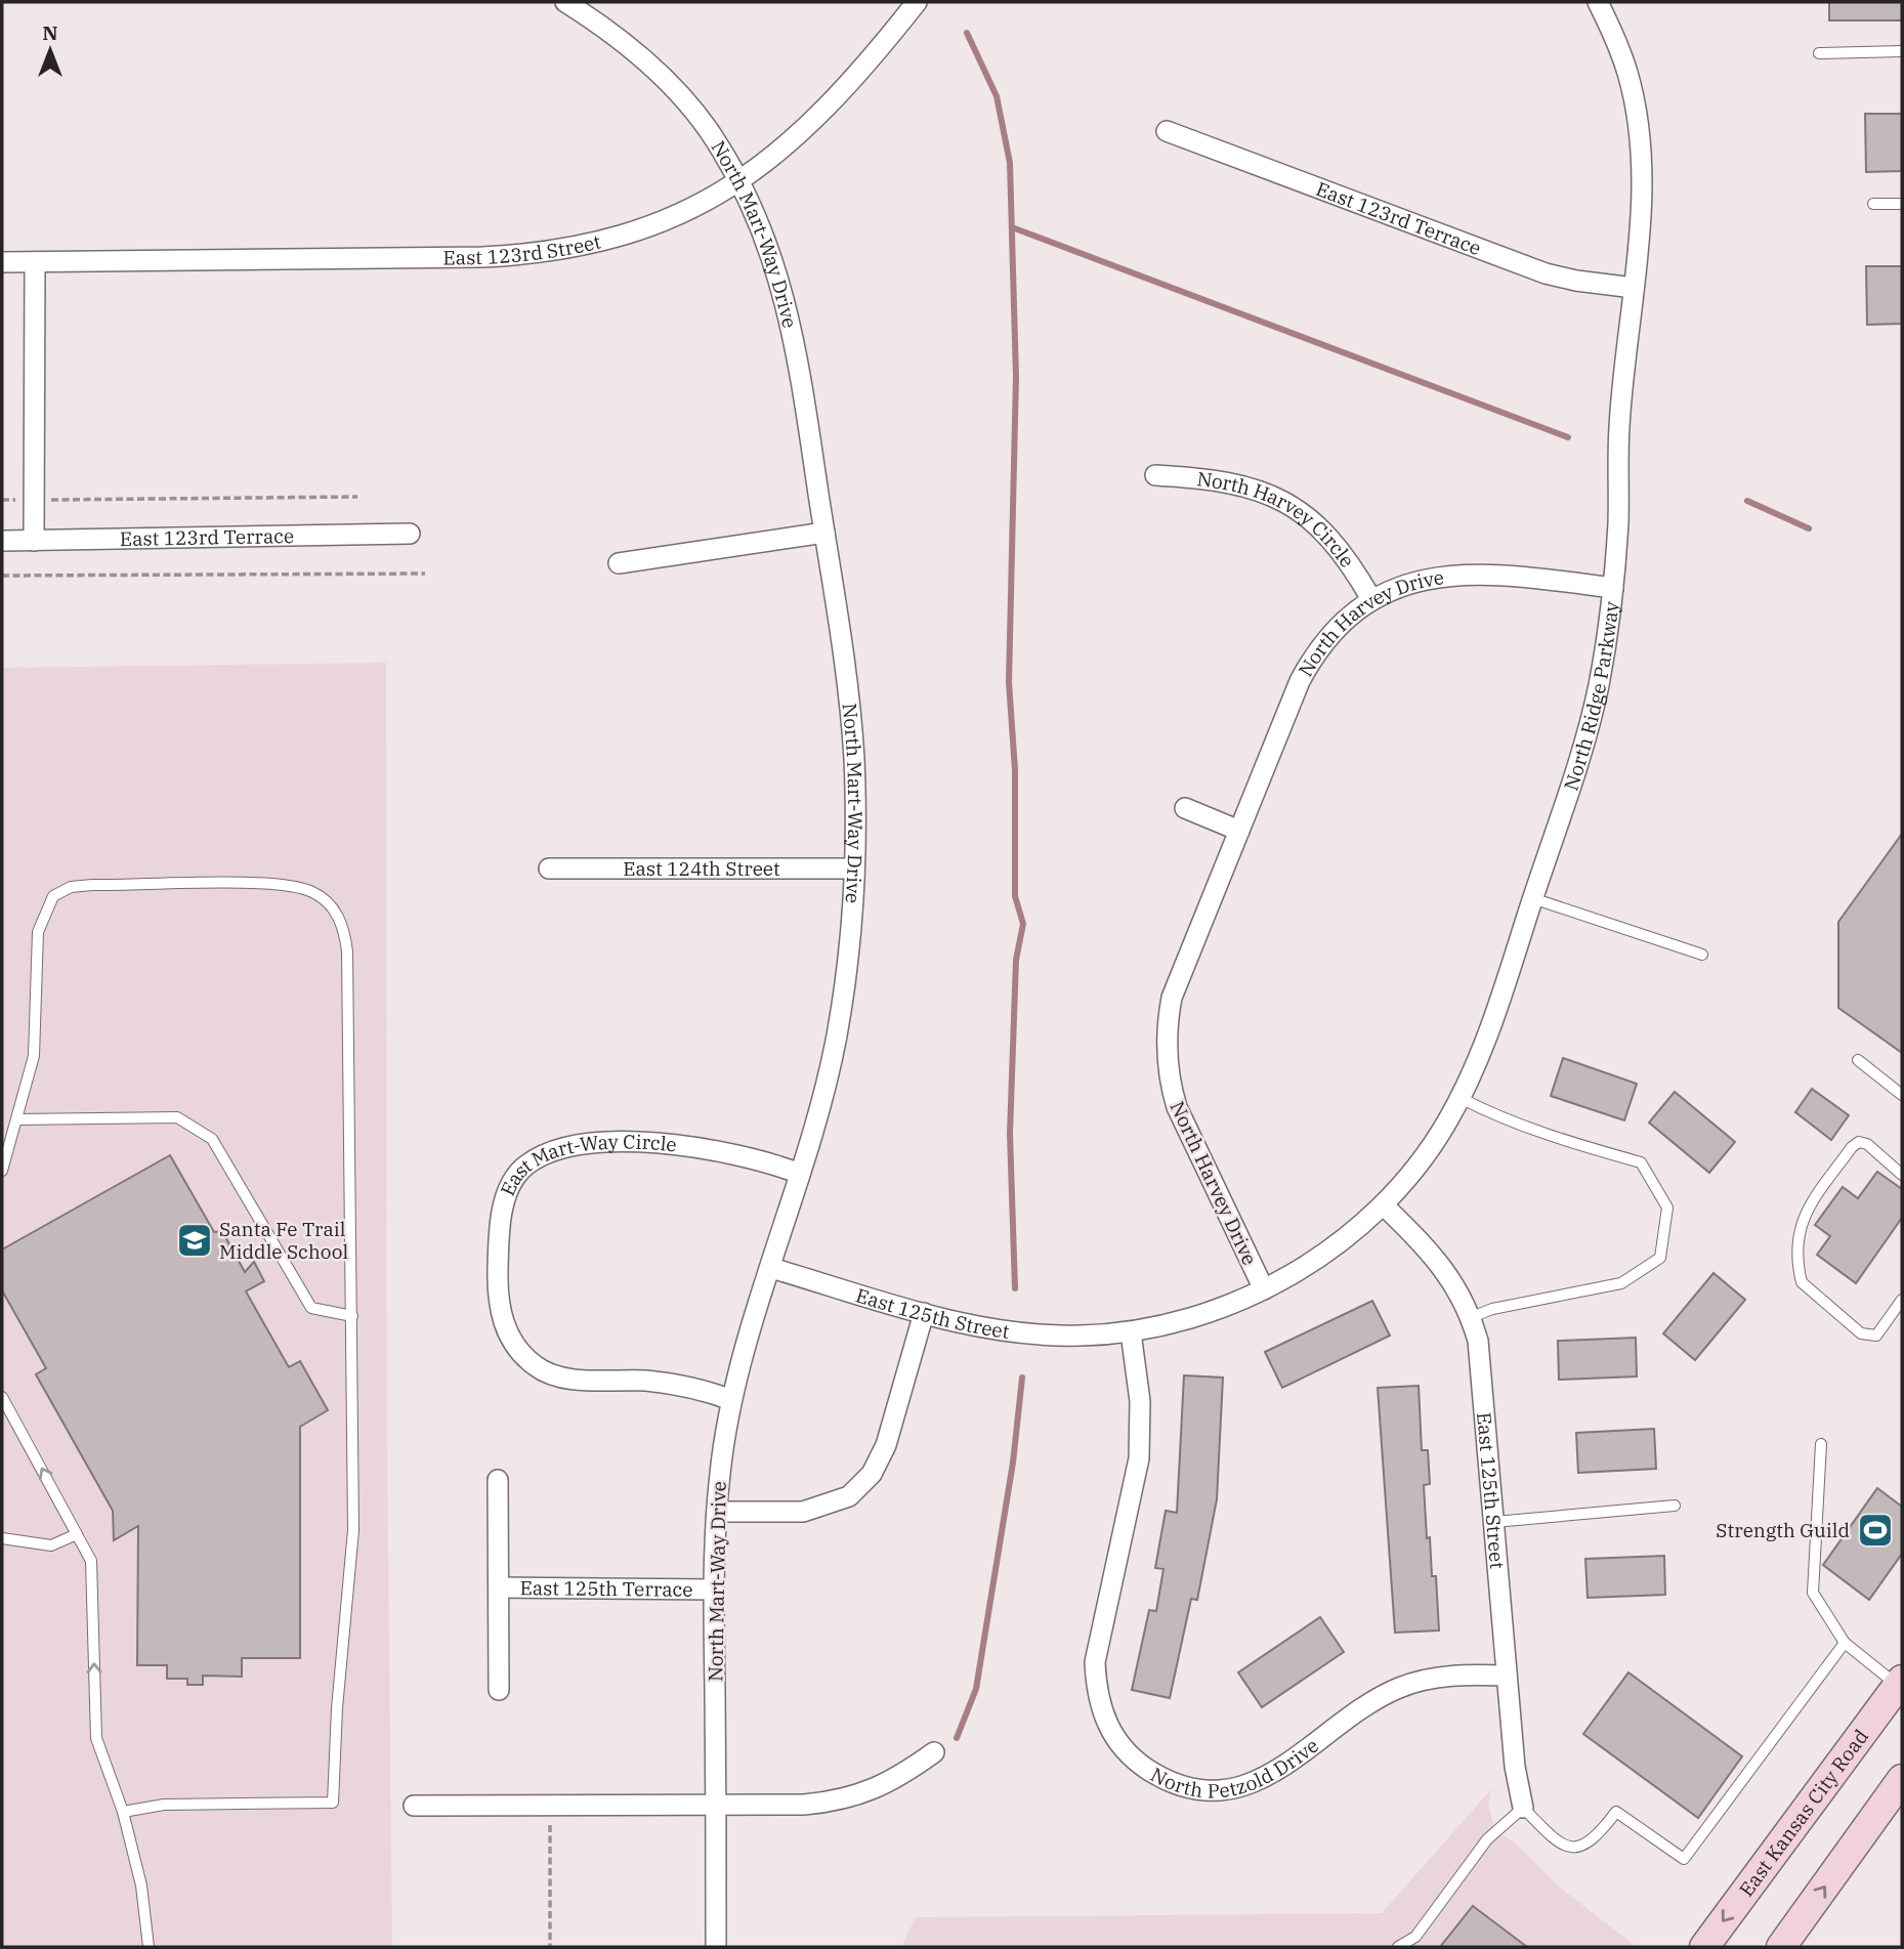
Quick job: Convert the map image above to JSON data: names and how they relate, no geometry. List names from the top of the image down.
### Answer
{
  "streets": {
    "main road": ["East Kansas City Road"],
    "street": [
      "East 123rd Terrace",
      "North Mart-Way Drive",
      "East 123rd Street",
      "North Harvey Circle",
      "North Harvey Drive",
      "North Ridge Parkway",
      "East 124th Street",
      "East Mart-Way Circle",
      "East 125th Street",
      "East 125th Terrace",
      "North Petzold Drive"
    ]
  },
  "crossings": [
    ["East 123rd Terrace", "North Ridge Parkway"],
    ["North Mart-Way Drive", "East 123rd Street"],
    ["North Mart-Way Drive", "East 124th Street"],
    ["North Mart-Way Drive", "East Mart-Way Circle"],
    ["North Mart-Way Drive", "East 125th Street"],
    ["North Mart-Way Drive", "East 125th Terrace"],
    ["North Harvey Circle", "North Harvey Drive"],
    ["North Harvey Drive", "North Ridge Parkway"],
    ["North Harvey Drive", "East 125th Street"],
    ["North Ridge Parkway", "East 125th Street"],
    ["East 125th Street", "North Petzold Drive"]
  ],
  "places": {
    "school or university": ["Santa Fe Trail Middle School"],
    "sports": ["Strength Guild"]
  },
  "north": "top"
}
